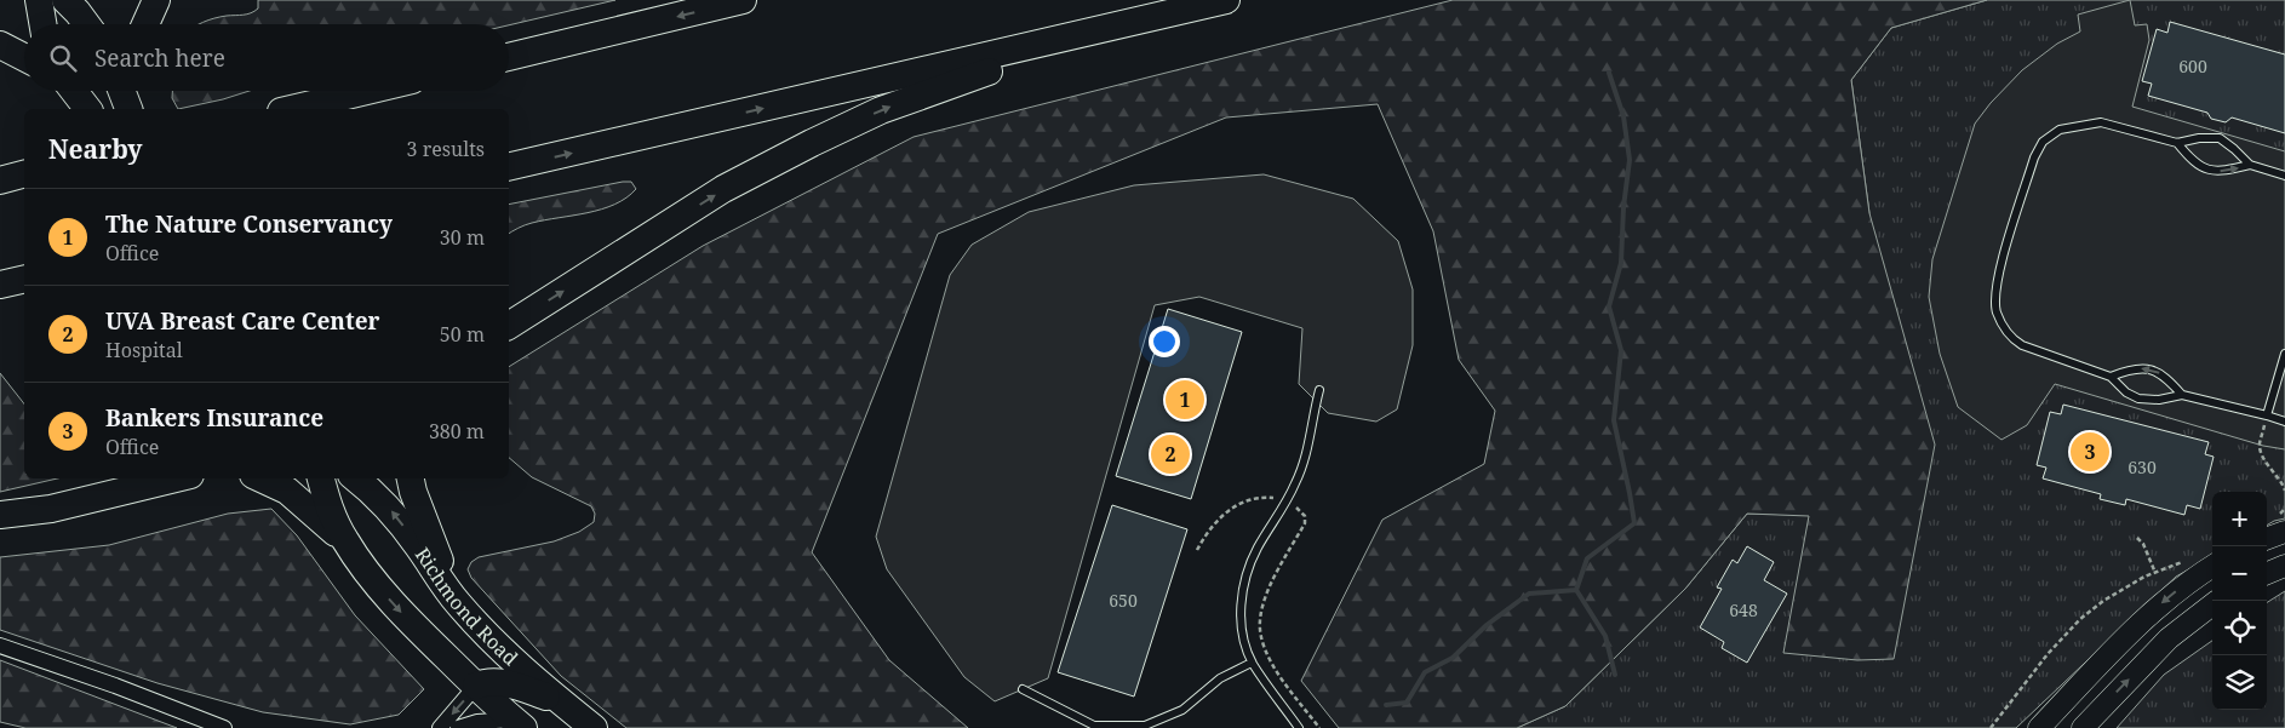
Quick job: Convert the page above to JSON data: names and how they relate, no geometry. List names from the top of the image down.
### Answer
{
  "streets": {
    "highway": ["Richmond Road"]
  },
  "house_numbers": [
    "600",
    "630",
    "650",
    "648"
  ],
  "page": {
    "search": "Search here",
    "heading": ["Nearby", "3 results"],
    "list": [
      {
        "mark": "1",
        "name": "The Nature Conservancy",
        "note": "Office",
        "value": "30 m"
      },
      {
        "mark": "2",
        "name": "UVA Breast Care Center",
        "note": "Hospital",
        "value": "50 m"
      },
      {
        "mark": "3",
        "name": "Bankers Insurance",
        "note": "Office",
        "value": "380 m"
      }
    ],
    "pins": ["1", "3", "2"],
    "map_buttons": ["+", "−"]
  }
}
